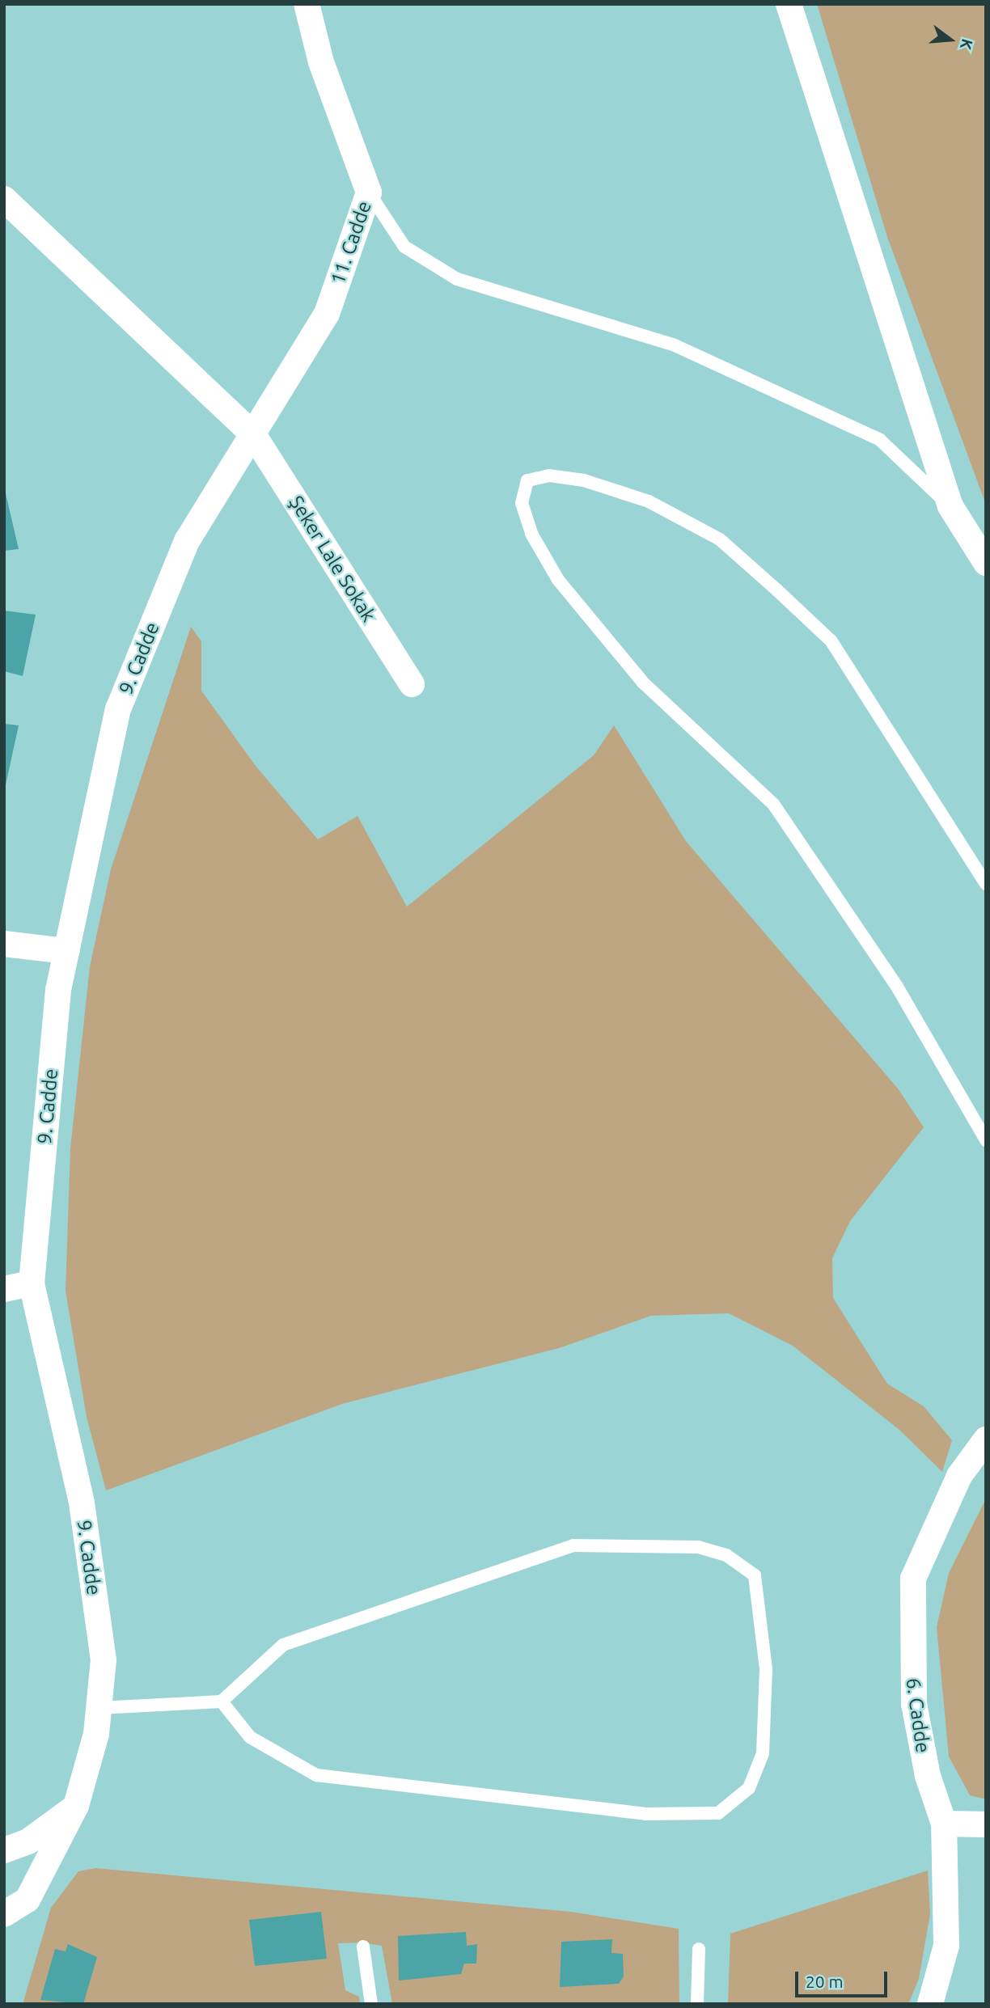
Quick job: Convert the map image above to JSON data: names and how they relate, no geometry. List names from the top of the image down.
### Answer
{
  "streets": {
    "street": [
      "11. Cadde",
      "Şeker Lale Sokak",
      "9. Cadde",
      "6. Cadde"
    ]
  },
  "crossings": [
    ["11. Cadde", "Şeker Lale Sokak"],
    ["11. Cadde", "9. Cadde"],
    ["Şeker Lale Sokak", "9. Cadde"]
  ],
  "scale_bar": "20 m",
  "north": "right"
}
